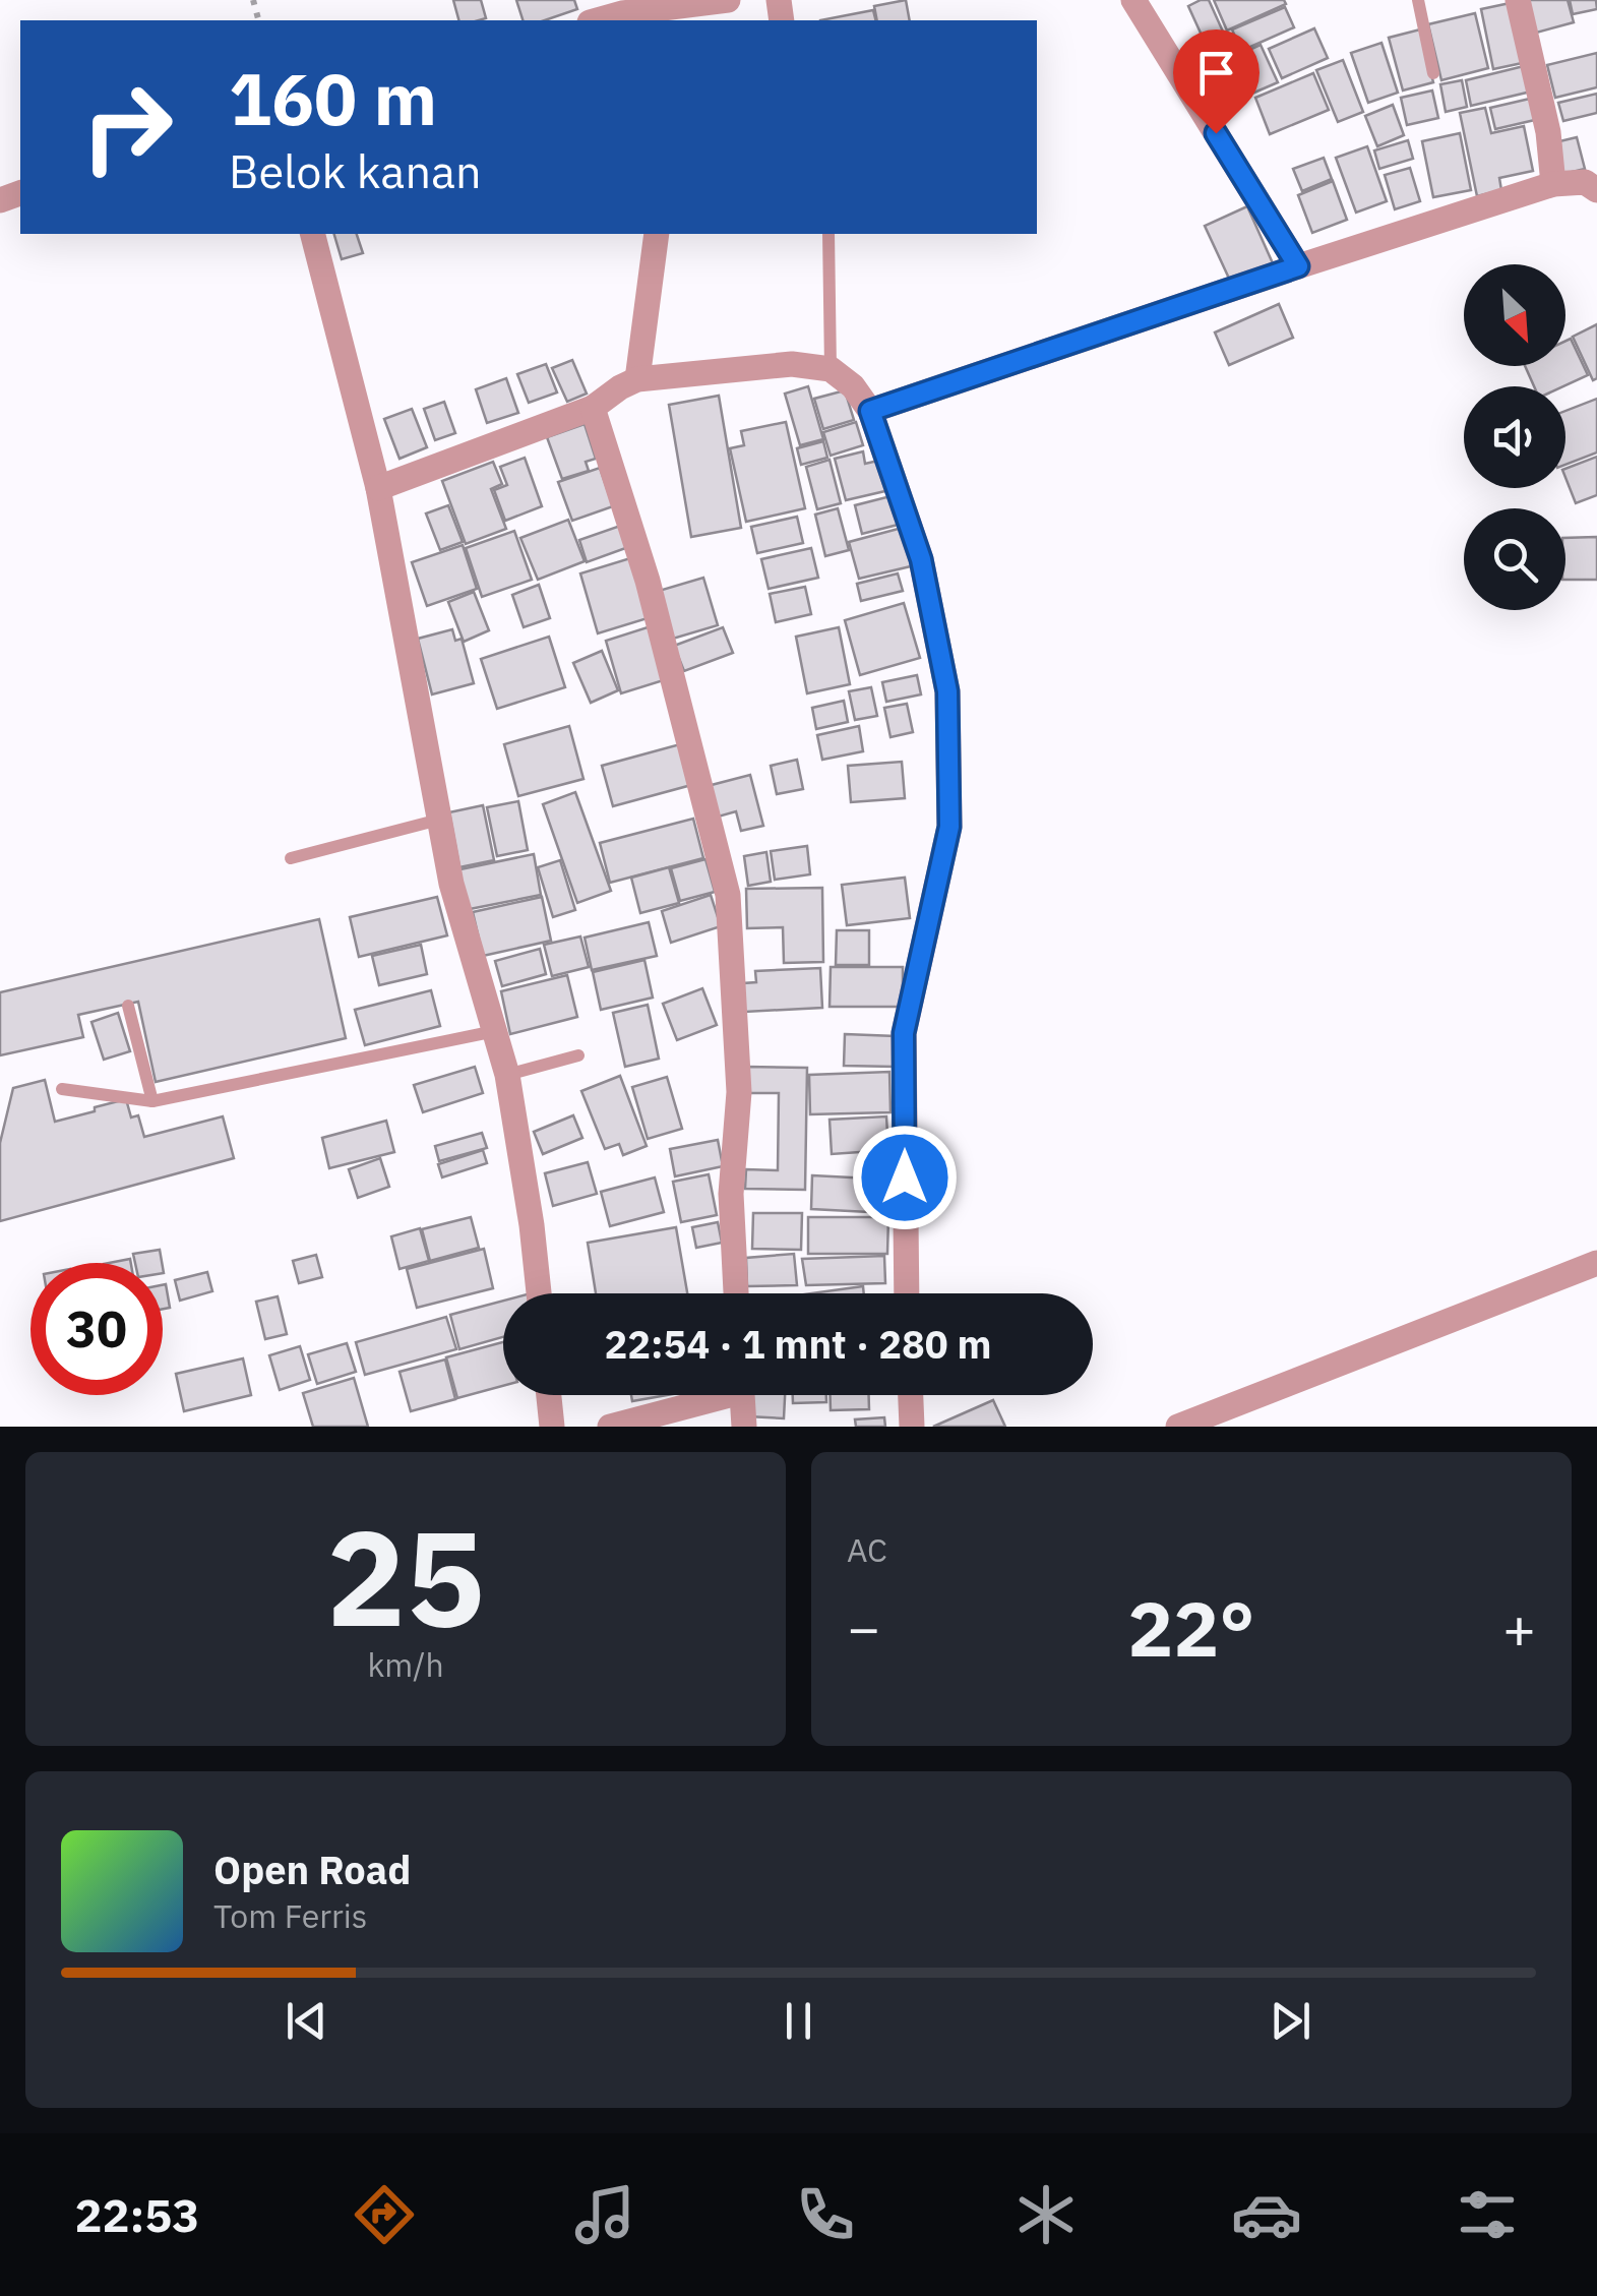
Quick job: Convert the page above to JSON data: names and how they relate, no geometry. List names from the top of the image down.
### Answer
{
  "north": "bottom right",
  "page": {
    "turn": ["160 m", "Belok kanan"],
    "limit": "30",
    "trip": "22:54 · 1 mnt · 280 m",
    "tile": [
      ["25", "km/h"],
      "AC"
    ],
    "heat": ["−", "22°", "+"],
    "song": ["Open Road", "Tom Ferris"],
    "tabs": "22:53"
  }
}
